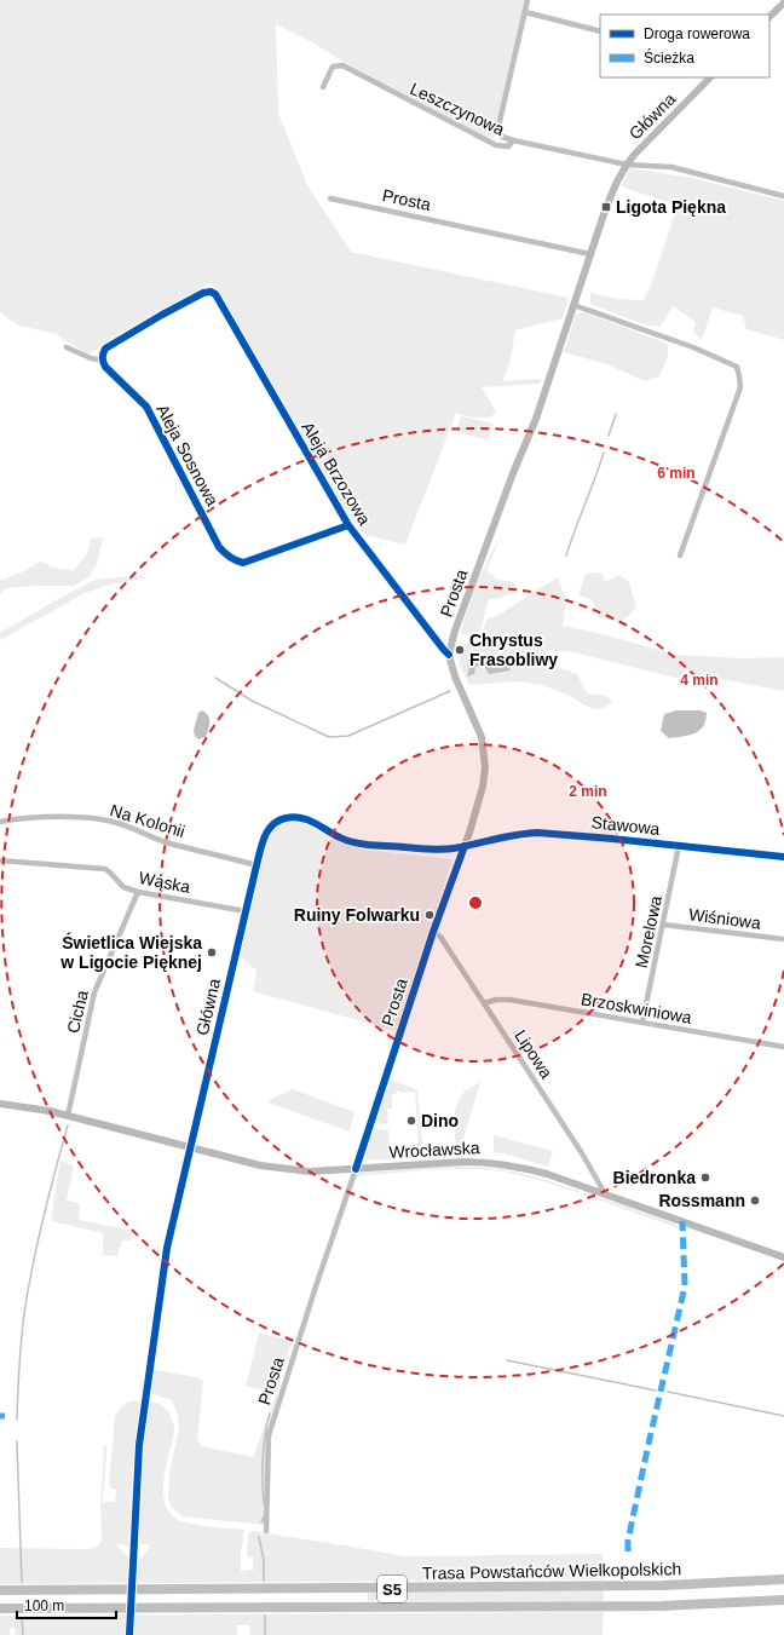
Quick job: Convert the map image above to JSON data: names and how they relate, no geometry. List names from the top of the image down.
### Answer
{
  "streets": {
    "highway": ["Trasa Powstańców Wielkopolskich", "S5"],
    "street": [
      "Leszczynowa",
      "Główna",
      "Prosta",
      "Aleja Sosnowa",
      "Aleja Brzozowa",
      "Na Kolonii",
      "Stawowa",
      "Wąska",
      "Wiśniowa",
      "Morelowa",
      "Brzoskwiniowa",
      "Cicha",
      "Lipowa",
      "Wrocławska"
    ]
  },
  "crossings": [
    ["Leszczynowa", "Prosta"],
    ["Główna", "Prosta"],
    ["Główna", "Na Kolonii"],
    ["Główna", "Stawowa"],
    ["Główna", "Wąska"],
    ["Główna", "Wrocławska"],
    ["Prosta", "Aleja Brzozowa"],
    ["Prosta", "Stawowa"],
    ["Prosta", "Lipowa"],
    ["Prosta", "Wrocławska"],
    ["Aleja Sosnowa", "Aleja Brzozowa"],
    ["Stawowa", "Morelowa"],
    ["Wąska", "Cicha"],
    ["Wiśniowa", "Morelowa"],
    ["Morelowa", "Brzoskwiniowa"],
    ["Brzoskwiniowa", "Lipowa"],
    ["Cicha", "Wrocławska"],
    ["Lipowa", "Wrocławska"]
  ],
  "places": {
    "transit": ["Ligota Piękna"],
    "other": [
      "Chrystus Frasobliwy",
      "Ruiny Folwarku",
      "Świetlica Wiejska w Ligocie Pięknej",
      "Dino",
      "Biedronka",
      "Rossmann"
    ]
  },
  "legend": ["Droga rowerowa", "Ścieżka"],
  "scale_bar": "100 m",
  "rings": ["6 min", "4 min", "2 min"]
}
